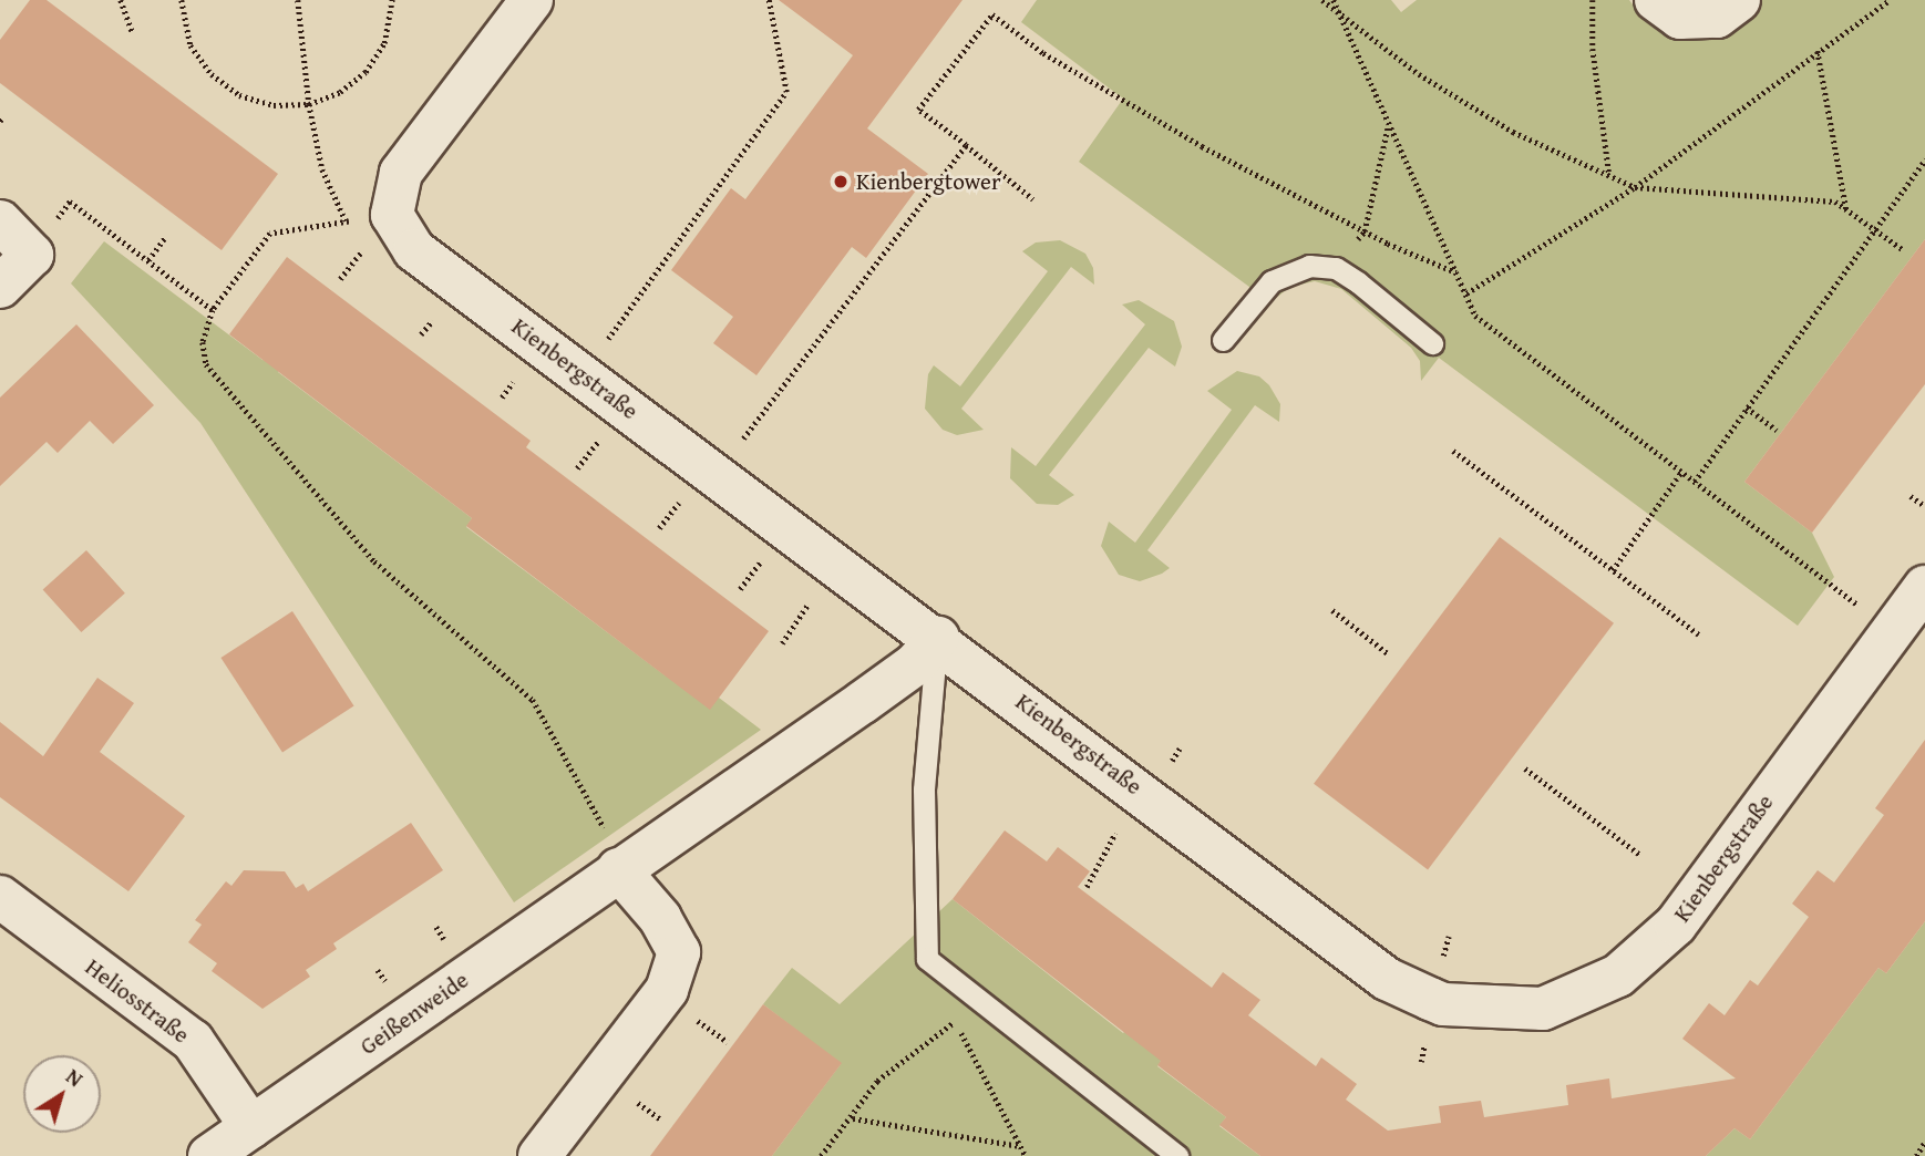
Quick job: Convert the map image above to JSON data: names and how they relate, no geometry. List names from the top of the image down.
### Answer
{
  "streets": {
    "street": ["Kienbergstraße", "Heliosstraße", "Geißenweide"]
  },
  "crossings": [
    ["Kienbergstraße", "Geißenweide"],
    ["Heliosstraße", "Geißenweide"]
  ],
  "places": ["Kienbergtower"],
  "north": "top right"
}
